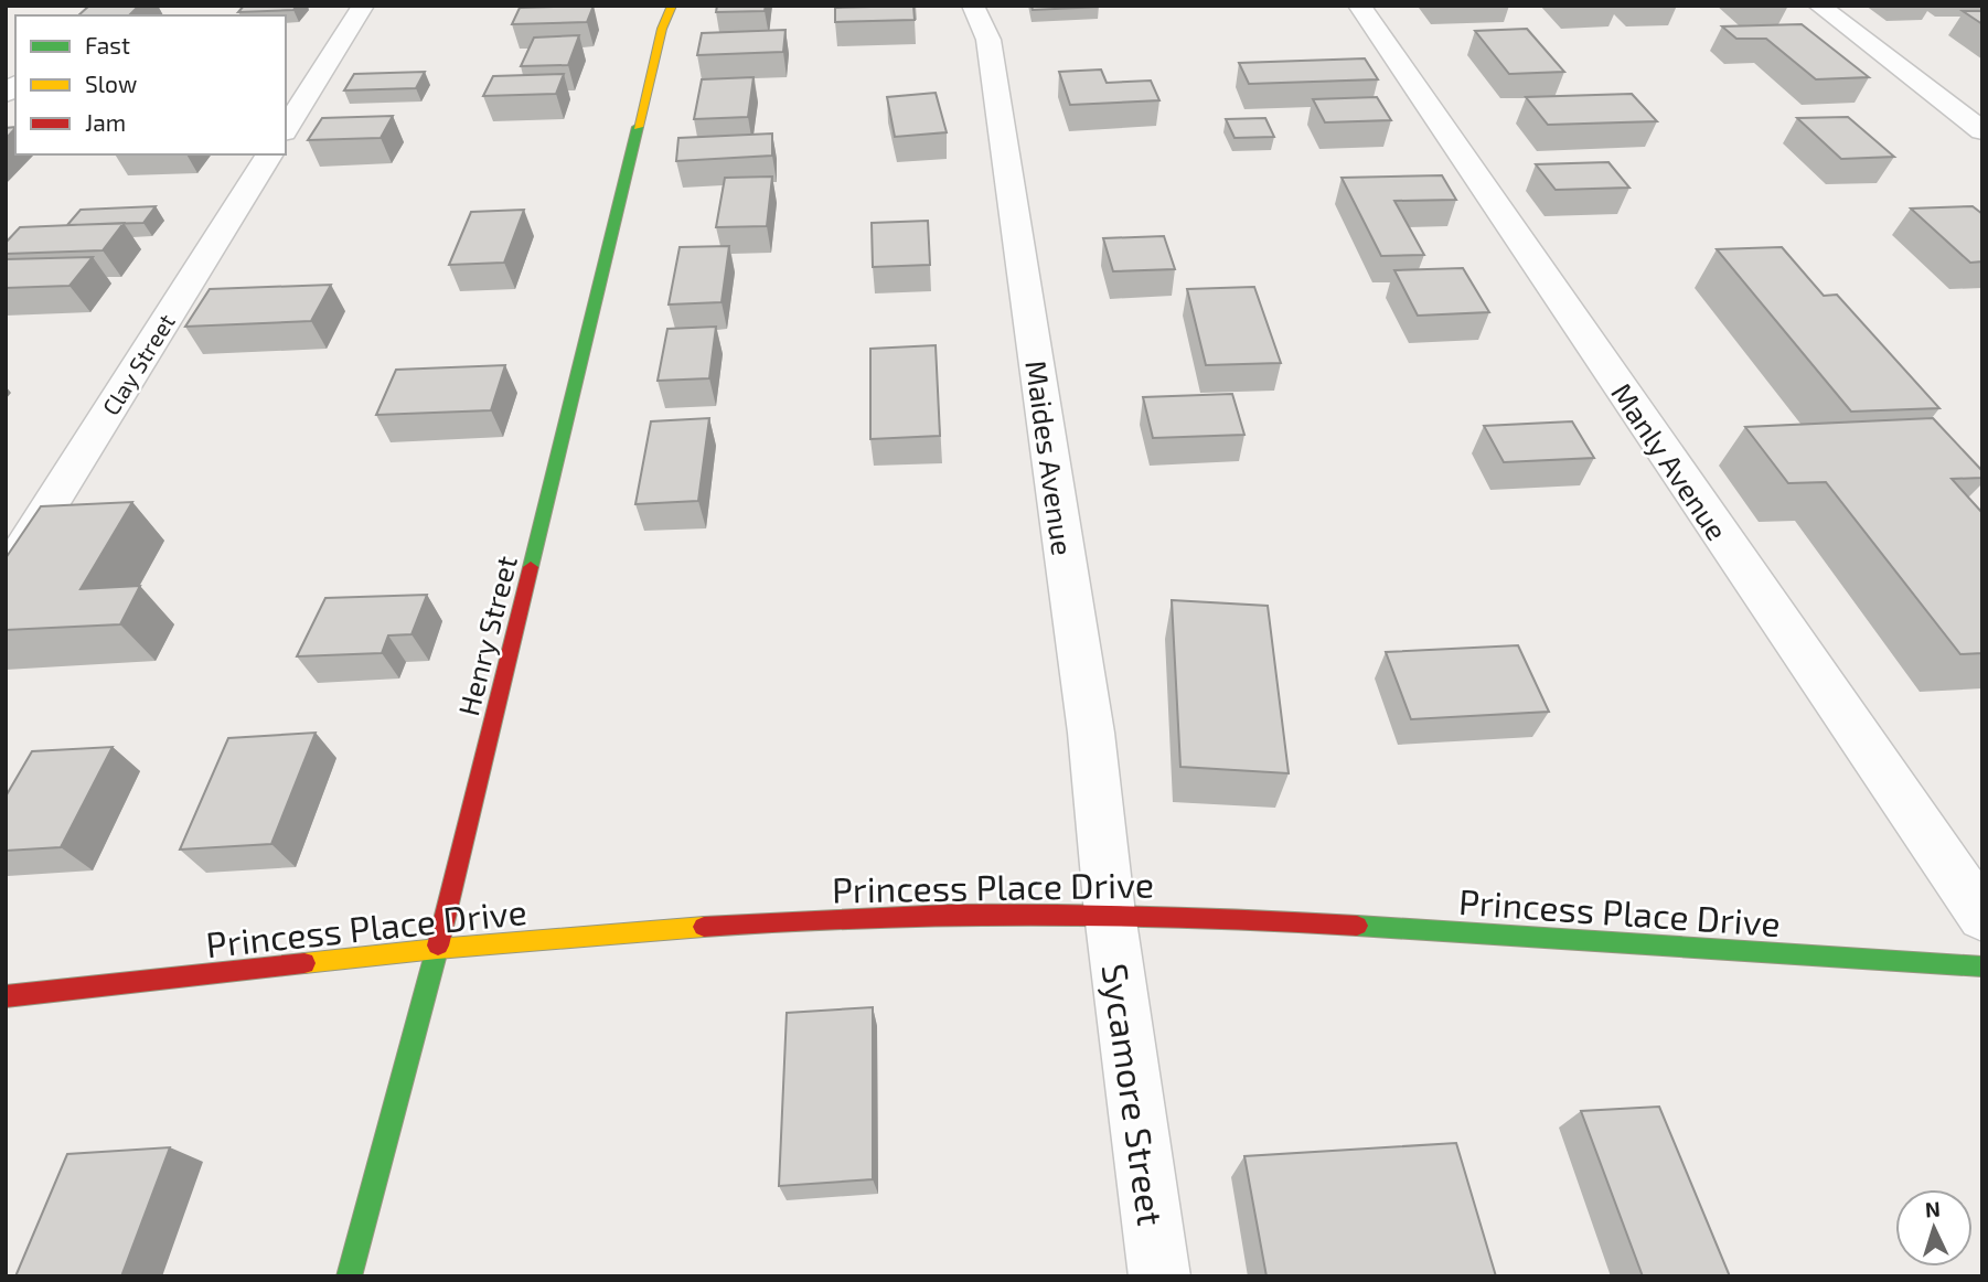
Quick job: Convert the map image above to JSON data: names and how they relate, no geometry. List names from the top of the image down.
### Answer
{
  "streets": {
    "street": [
      "Clay Street",
      "Maides Avenue",
      "Manly Avenue",
      "Henry Street",
      "Princess Place Drive",
      "Sycamore Street"
    ]
  },
  "crossings": [
    ["Maides Avenue", "Princess Place Drive"],
    ["Maides Avenue", "Sycamore Street"],
    ["Henry Street", "Princess Place Drive"],
    ["Princess Place Drive", "Sycamore Street"]
  ],
  "legend": ["Fast", "Slow", "Jam"],
  "north": "top"
}
